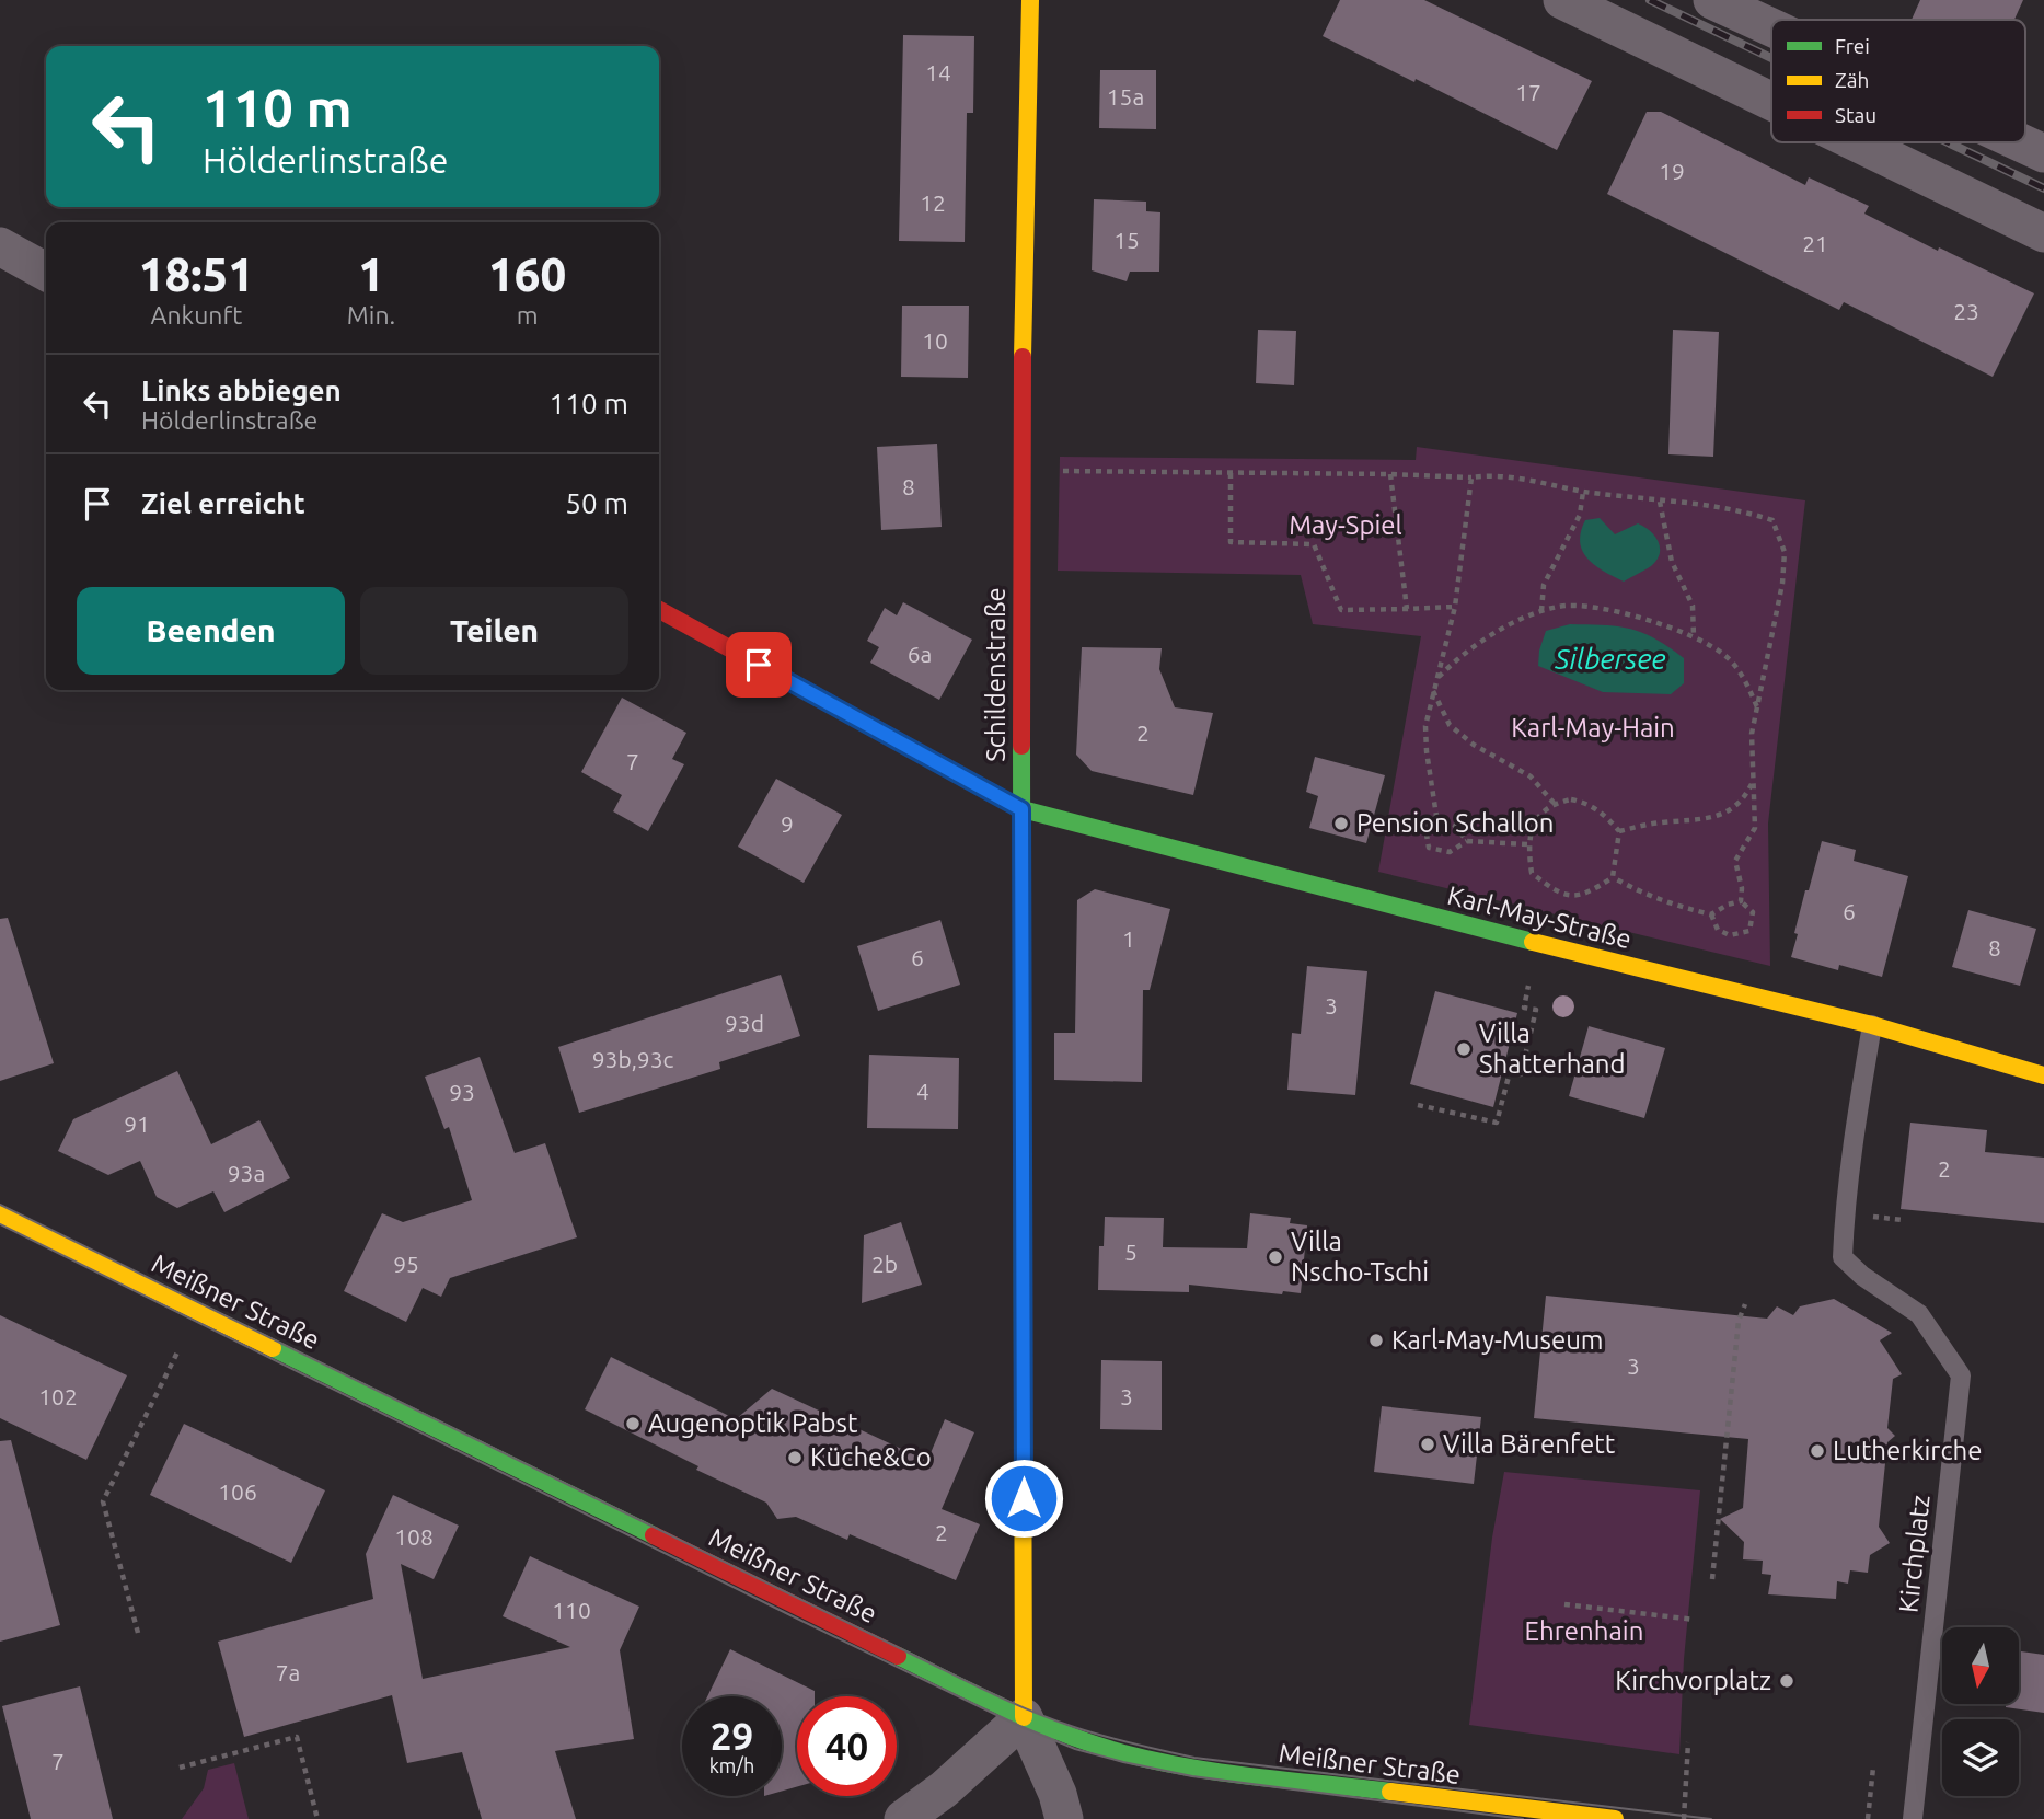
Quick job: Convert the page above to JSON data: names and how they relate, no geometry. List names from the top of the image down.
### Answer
{
  "streets": {
    "street": ["Schildenstraße", "Karl-May-Straße", "Meißner Straße"],
    "lane": ["Kirchplatz"]
  },
  "crossings": [
    ["Schildenstraße", "Karl-May-Straße"],
    ["Schildenstraße", "Meißner Straße"],
    ["Karl-May-Straße", "Kirchplatz"]
  ],
  "water": ["Silbersee"],
  "parks": ["May-Spiel", "Karl-May-Hain", "Ehrenhain"],
  "places": [
    "Pension Schallon",
    "Villa Shatterhand",
    "Villa Nscho-Tschi",
    "Karl-May-Museum",
    "Augenoptik Pabst",
    "Villa Bärenfett",
    "Lutherkirche",
    "Küche&Co",
    "Kirchvorplatz"
  ],
  "house_numbers": [
    "14",
    "17",
    "15a",
    "19",
    "12",
    "15",
    "21",
    "23",
    "10",
    "8",
    "6a",
    "2",
    "7",
    "9",
    "6",
    "1",
    "8",
    "6",
    "3",
    "93d",
    "93b,93c",
    "4",
    "93",
    "91",
    "2",
    "93a",
    "5",
    "95",
    "2b",
    "3",
    "102",
    "3",
    "106",
    "2",
    "108",
    "110",
    "7a",
    "7"
  ],
  "legend": ["Frei", "Zäh", "Stau"],
  "north": "bottom",
  "page": {
    "turn": ["110 m", "Hölderlinstraße"],
    "eta": [
      "18:51",
      "Ankunft",
      "1",
      "Min.",
      "160",
      "m"
    ],
    "list": [
      {
        "name": "Links abbiegen",
        "note": "Hölderlinstraße",
        "value": "110 m"
      },
      {
        "name": "Ziel erreicht",
        "value": "50 m"
      }
    ],
    "buttons": ["Beenden", "Teilen"],
    "speed": "29 km/h",
    "limit": "40"
  }
}
